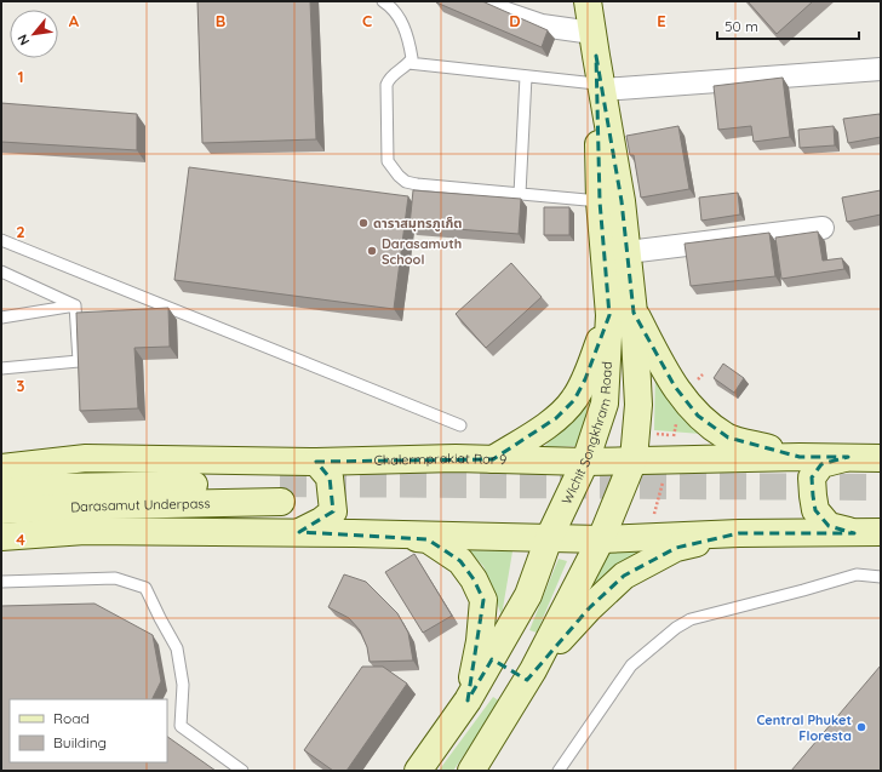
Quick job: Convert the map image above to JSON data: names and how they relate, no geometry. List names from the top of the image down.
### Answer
{
  "streets": {
    "main road": ["Wichit Songkhram Road", "Chalermprakiat Ror 9", "Darasamut Underpass"]
  },
  "crossings": [
    ["Wichit Songkhram Road", "Chalermprakiat Ror 9"]
  ],
  "places": ["ดาราสมุทรภูเก็ต", "Darasamuth School", "Central Phuket Floresta"],
  "legend": ["Road", "Building"],
  "scale_bar": "50 m",
  "north": "bottom left",
  "grid": {
    "columns": [
      "A",
      "B",
      "C",
      "D",
      "E"
    ],
    "rows": [
      "1",
      "2",
      "3",
      "4"
    ]
  }
}
